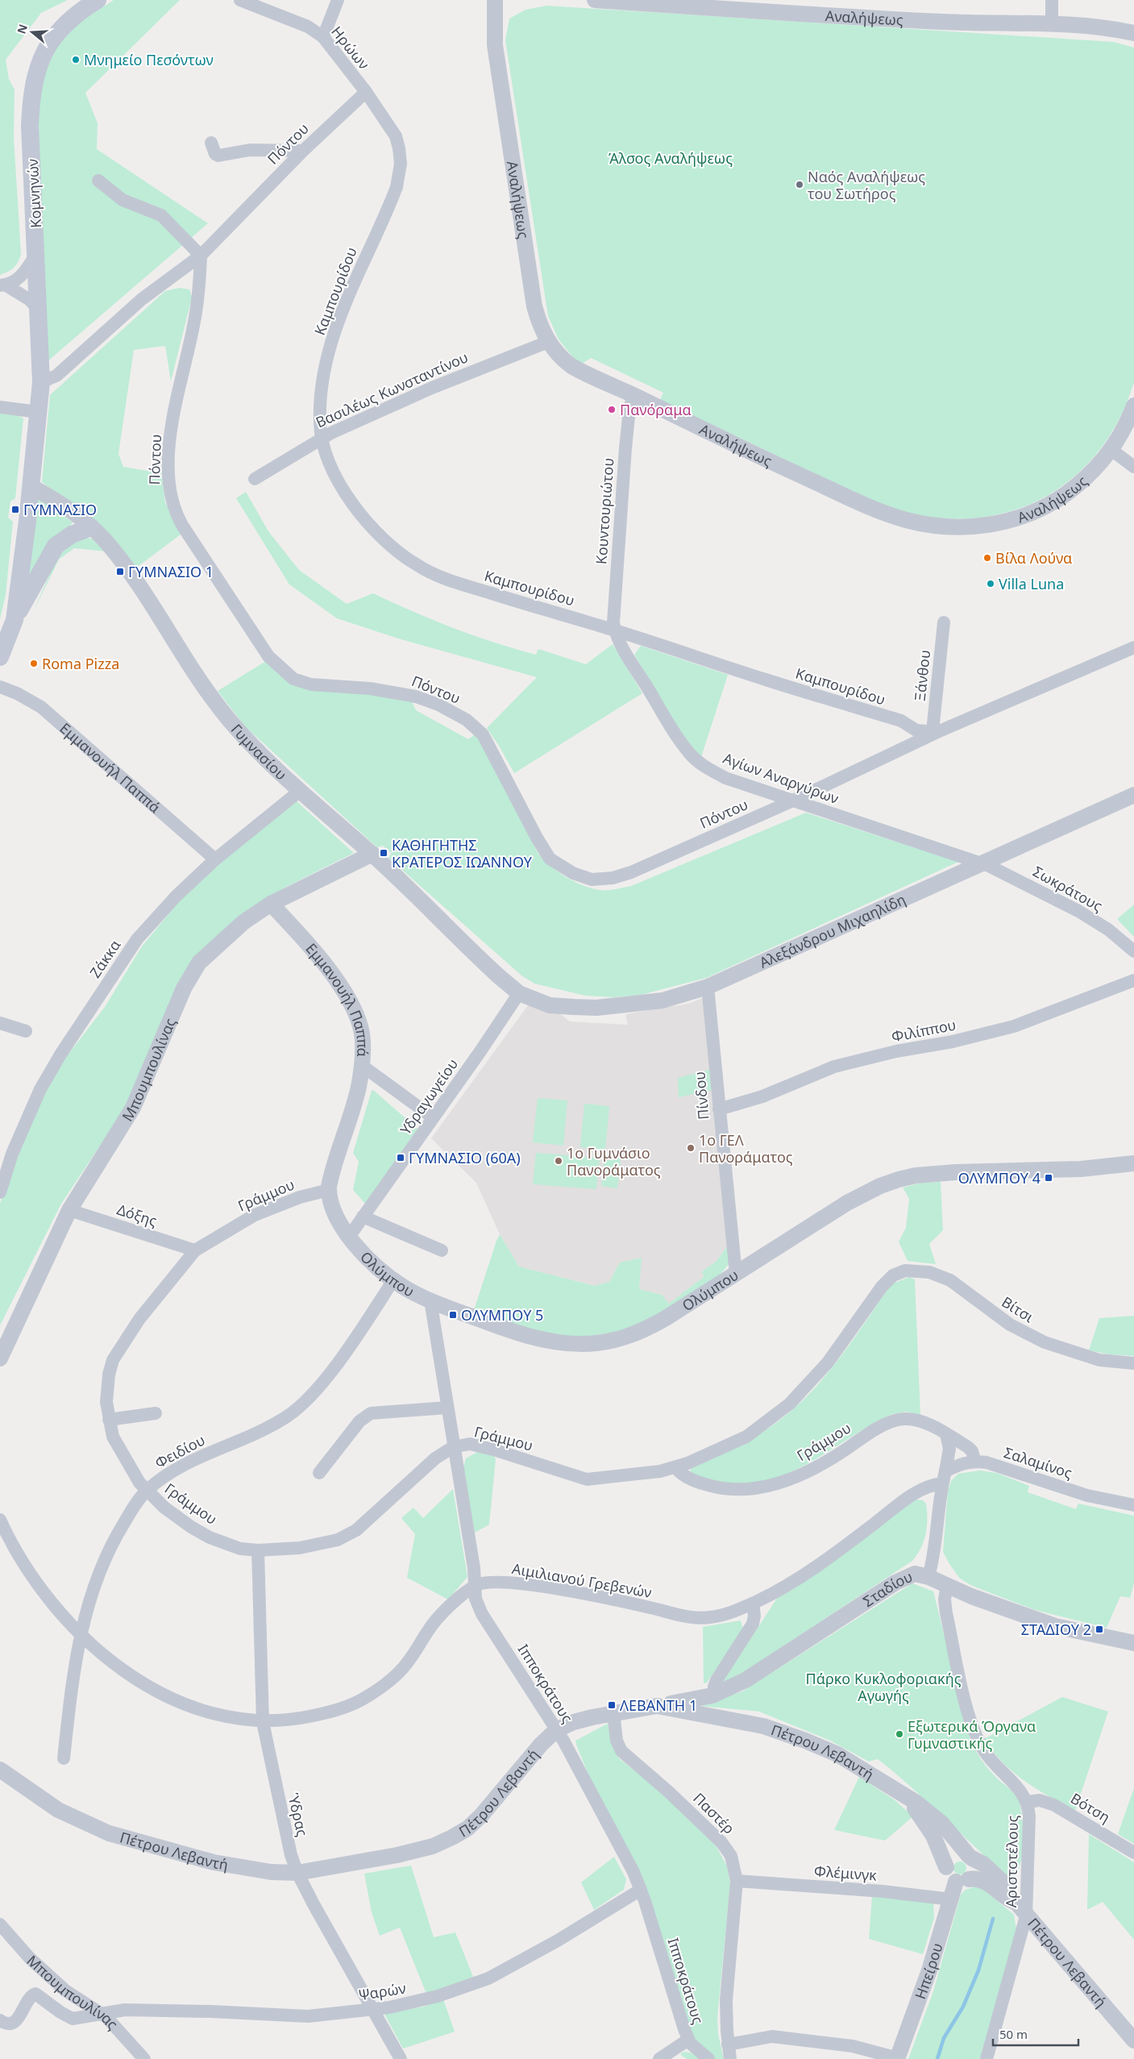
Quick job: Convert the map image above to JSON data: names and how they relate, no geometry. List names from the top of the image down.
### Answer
{
  "streets": {
    "main road": ["Κομνηνών"],
    "street": [
      "Αναλήψεως",
      "Ηρώων",
      "Πόντου",
      "Καμπουρίδου",
      "Βασιλέως Κωνσταντίνου",
      "Κουντουριώτου",
      "Ξάνθου",
      "Γυμνασίου",
      "Εμμανουήλ Παππά",
      "Αγίων Αναργύρων",
      "Σωκράτους",
      "Aλεξάνδρου Mιχαηλίδη",
      "Ζάκκα",
      "Φιλίππου",
      "Μπουμπουλίνας",
      "Πίνδου",
      "Υδραγωγείου",
      "Γράμμου",
      "Δόξης",
      "Ολύμπου",
      "Βίτσι",
      "Φειδίου",
      "Σαλαμίνος",
      "Αιμιλιανού Γρεβενών",
      "Σταδίου",
      "Ιπποκράτους",
      "Πέτρου Λεβαντή",
      "Βότση",
      "Παστέρ",
      "Ύδρας",
      "Αριστοτέλους",
      "Φλέμινγκ",
      "Ηπείρου",
      "Ψαρών"
    ]
  },
  "crossings": [
    ["Αναλήψεως", "Βασιλέως Κωνσταντίνου"],
    ["Αναλήψεως", "Κουντουριώτου"],
    ["Ηρώων", "Πόντου"],
    ["Ηρώων", "Καμπουρίδου"],
    ["Πόντου", "Κομνηνών"],
    ["Πόντου", "Καμπουρίδου"],
    ["Πόντου", "Ξάνθου"],
    ["Πόντου", "Αγίων Αναργύρων"],
    ["Κομνηνών", "Γυμνασίου"],
    ["Καμπουρίδου", "Βασιλέως Κωνσταντίνου"],
    ["Καμπουρίδου", "Κουντουριώτου"],
    ["Καμπουρίδου", "Αγίων Αναργύρων"],
    ["Κουντουριώτου", "Αγίων Αναργύρων"],
    ["Γυμνασίου", "Aλεξάνδρου Mιχαηλίδη"],
    ["Γυμνασίου", "Ζάκκα"],
    ["Γυμνασίου", "Μπουμπουλίνας"],
    ["Γυμνασίου", "Υδραγωγείου"],
    ["Εμμανουήλ Παππά", "Ζάκκα"],
    ["Εμμανουήλ Παππά", "Μπουμπουλίνας"],
    ["Εμμανουήλ Παππά", "Υδραγωγείου"],
    ["Εμμανουήλ Παππά", "Γράμμου"],
    ["Εμμανουήλ Παππά", "Ολύμπου"],
    ["Αγίων Αναργύρων", "Σωκράτους"],
    ["Αγίων Αναργύρων", "Aλεξάνδρου Mιχαηλίδη"],
    ["Σωκράτους", "Aλεξάνδρου Mιχαηλίδη"],
    ["Aλεξάνδρου Mιχαηλίδη", "Πίνδου"],
    ["Aλεξάνδρου Mιχαηλίδη", "Υδραγωγείου"],
    ["Φιλίππου", "Πίνδου"],
    ["Μπουμπουλίνας", "Δόξης"],
    ["Μπουμπουλίνας", "Ψαρών"],
    ["Πίνδου", "Ολύμπου"],
    ["Υδραγωγείου", "Ολύμπου"],
    ["Γράμμου", "Δόξης"],
    ["Γράμμου", "Ολύμπου"],
    ["Γράμμου", "Βίτσι"],
    ["Γράμμου", "Φειδίου"],
    ["Γράμμου", "Σαλαμίνος"],
    ["Γράμμου", "Ιπποκράτους"],
    ["Γράμμου", "Ύδρας"],
    ["Ολύμπου", "Φειδίου"],
    ["Ολύμπου", "Ιπποκράτους"],
    ["Σαλαμίνος", "Αιμιλιανού Γρεβενών"],
    ["Αιμιλιανού Γρεβενών", "Ιπποκράτους"],
    ["Σταδίου", "Πέτρου Λεβαντή"],
    ["Σταδίου", "Αριστοτέλους"],
    ["Ιπποκράτους", "Πέτρου Λεβαντή"],
    ["Ιπποκράτους", "Ψαρών"],
    ["Πέτρου Λεβαντή", "Παστέρ"],
    ["Πέτρου Λεβαντή", "Ύδρας"],
    ["Πέτρου Λεβαντή", "Αριστοτέλους"],
    ["Πέτρου Λεβαντή", "Ηπείρου"],
    ["Βότση", "Αριστοτέλους"],
    ["Παστέρ", "Φλέμινγκ"],
    ["Ύδρας", "Ψαρών"],
    ["Φλέμινγκ", "Ηπείρου"]
  ],
  "parks": ["Άλσος Αναλήψεως", "Πάρκο Κυκλοφοριακής Αγωγής"],
  "places": {
    "other": [
      "Μνημείο Πεσόντων",
      "Ναός Αναλήψεως του Σωτήρος",
      "Πανόραμα",
      "Βίλα Λούνα",
      "Villa Luna",
      "Roma Pizza",
      "1ο ΓΕΛ Πανοράματος",
      "1ο Γυμνάσιο Πανοράματος",
      "Εξωτερικά Όργανα Γυμναστικής"
    ],
    "transit": [
      "ΓΥΜΝΑΣΙΟ",
      "ΓΥΜΝΑΣΙΟ 1",
      "ΚΑΘΗΓΗΤΗΣ ΚΡΑΤΕΡΟΣ ΙΩΑΝΝΟΥ",
      "ΓΥΜΝΑΣΙΟ (60Α)",
      "ΟΛΥΜΠΟΥ 4",
      "ΟΛΥΜΠΟΥ 5",
      "ΣΤΑΔΙΟΥ 2",
      "ΛΕΒΑΝΤΗ 1"
    ]
  },
  "scale_bar": "50 m",
  "north": "left"
}
